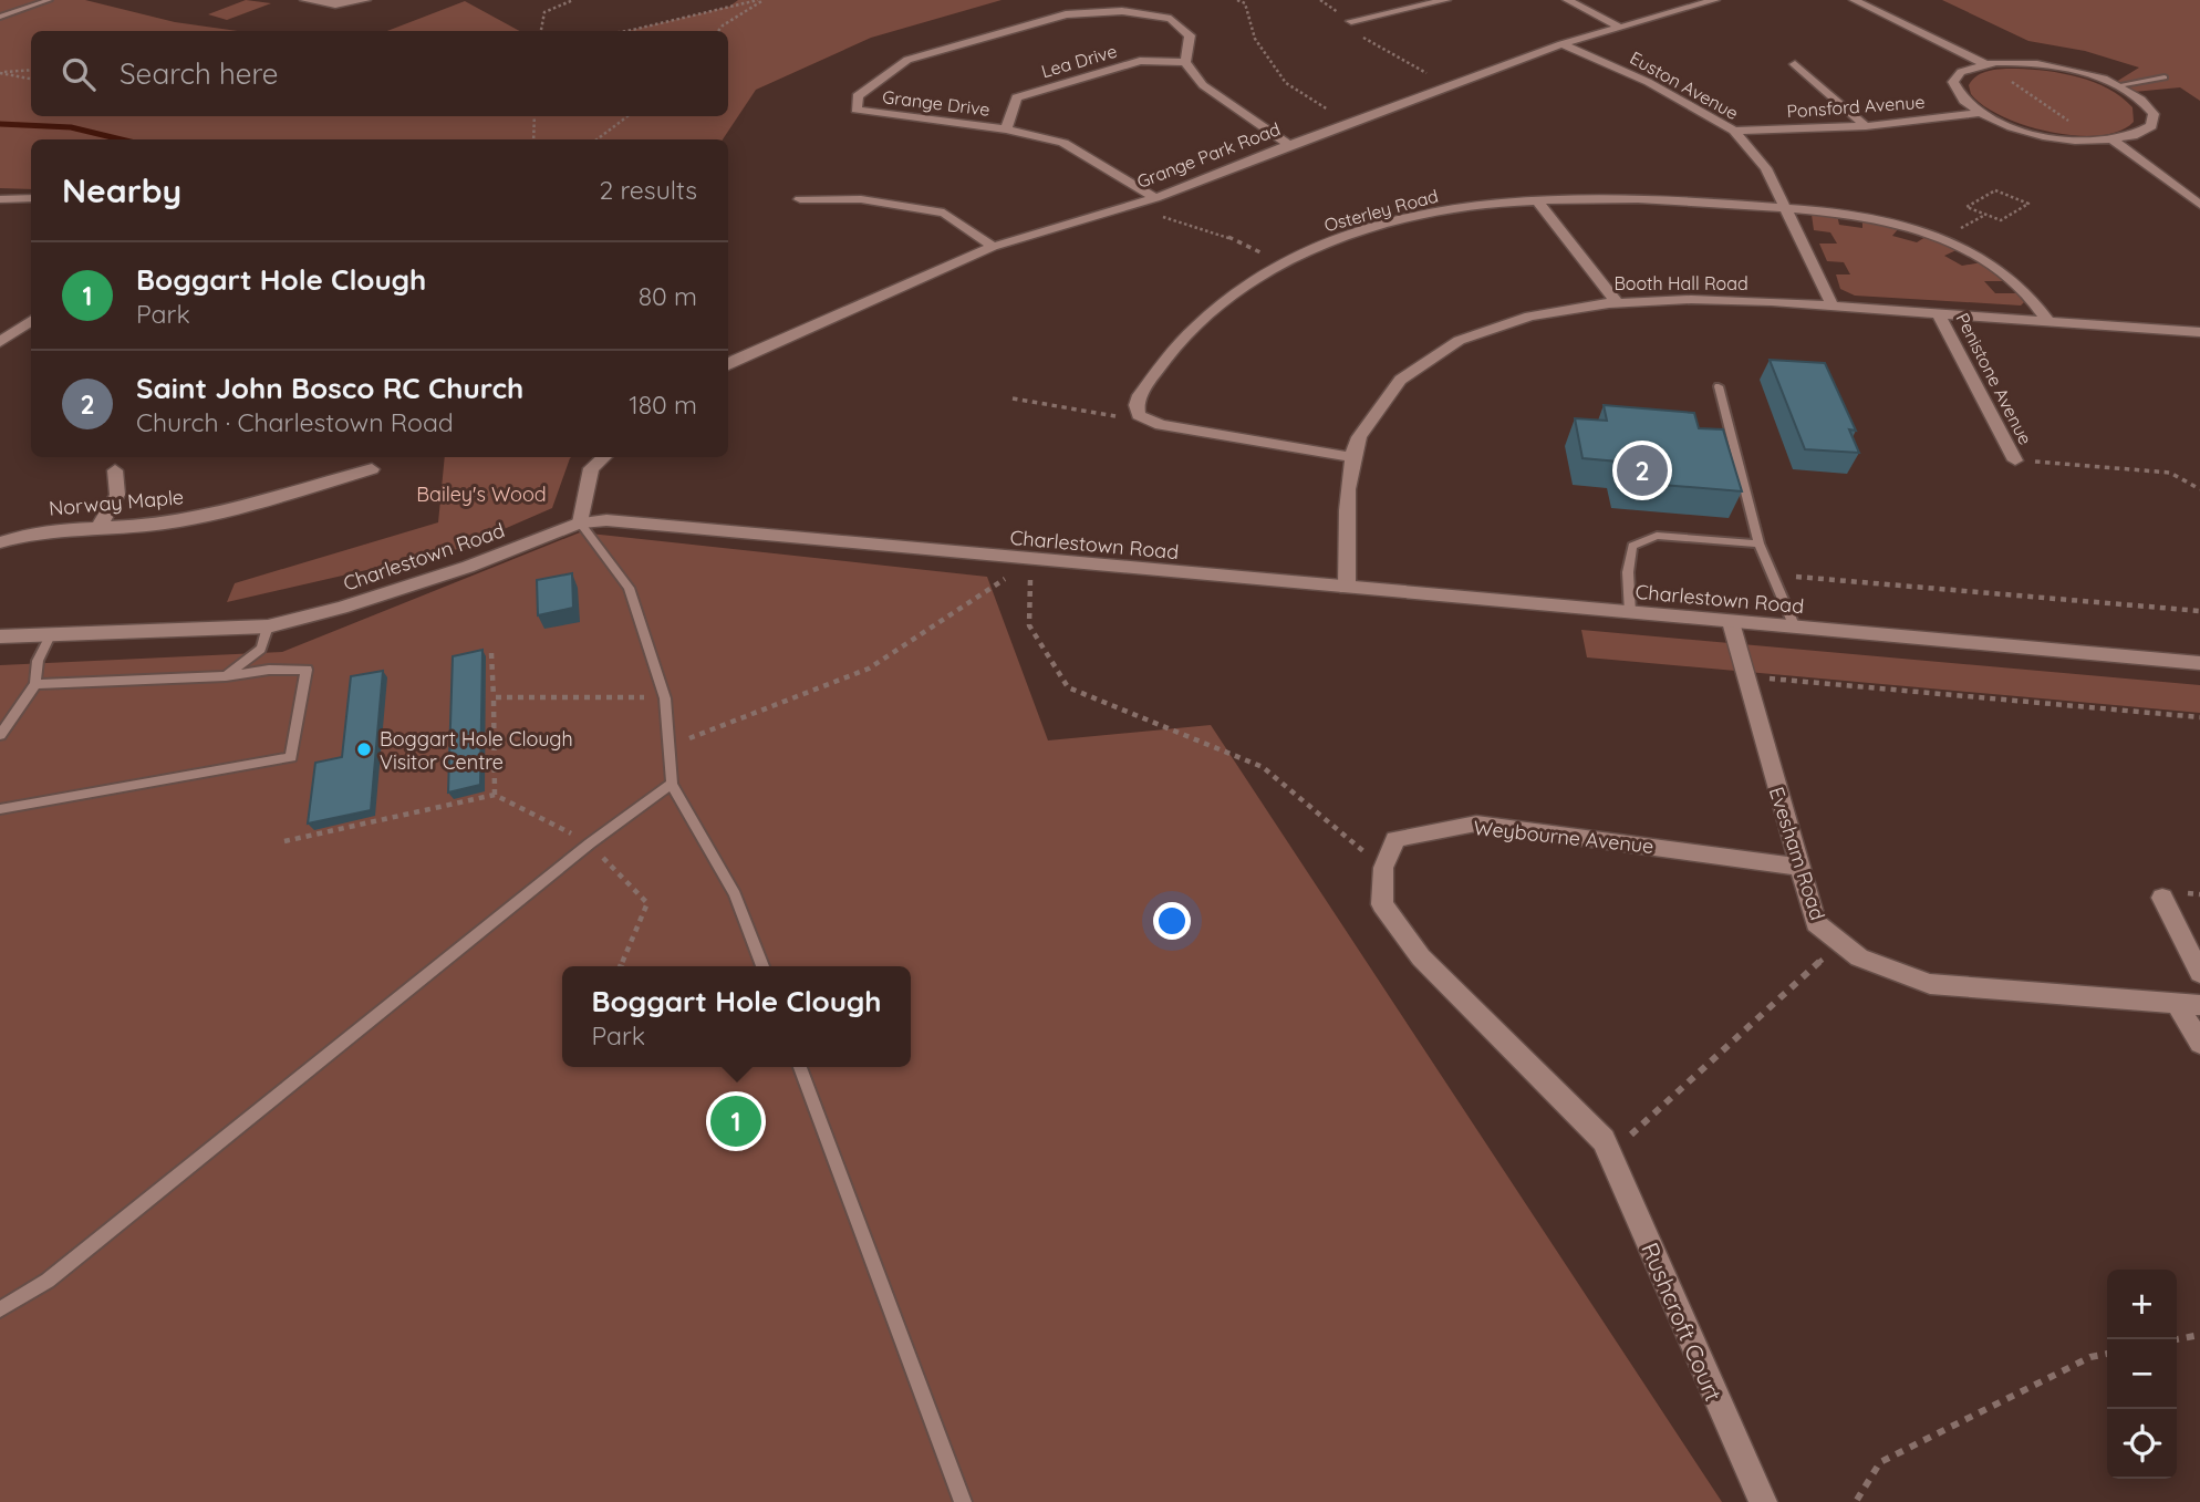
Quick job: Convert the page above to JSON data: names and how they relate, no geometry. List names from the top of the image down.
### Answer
{
  "streets": {
    "street": [
      "Lea Drive",
      "Euston Avenue",
      "Grange Drive",
      "Ponsford Avenue",
      "Grange Park Road",
      "Osterley Road",
      "Booth Hall Road",
      "Penistone Avenue",
      "Norway Maple",
      "Charlestown Road",
      "Weybourne Avenue",
      "Evesham Road",
      "Rushcroft Court"
    ]
  },
  "crossings": [
    ["Lea Drive", "Grange Drive"],
    ["Euston Avenue", "Ponsford Avenue"],
    ["Euston Avenue", "Grange Park Road"],
    ["Euston Avenue", "Osterley Road"],
    ["Euston Avenue", "Booth Hall Road"],
    ["Grange Drive", "Grange Park Road"],
    ["Osterley Road", "Booth Hall Road"],
    ["Booth Hall Road", "Penistone Avenue"],
    ["Booth Hall Road", "Charlestown Road"],
    ["Charlestown Road", "Evesham Road"],
    ["Weybourne Avenue", "Evesham Road"]
  ],
  "parks": ["Bailey's Wood"],
  "places": ["Boggart Hole Clough Visitor Centre"],
  "page": {
    "search": "Search here",
    "heading": ["Nearby", "2 results"],
    "list": [
      {
        "mark": "1",
        "name": "Boggart Hole Clough",
        "note": "Park",
        "value": "80 m"
      },
      {
        "mark": "2",
        "name": "Saint John Bosco RC Church",
        "note": "Church · Charlestown Road",
        "value": "180 m"
      }
    ],
    "pins": ["2", "1"],
    "popup": ["Boggart Hole Clough", "Park"],
    "map_buttons": ["+", "−"]
  }
}
